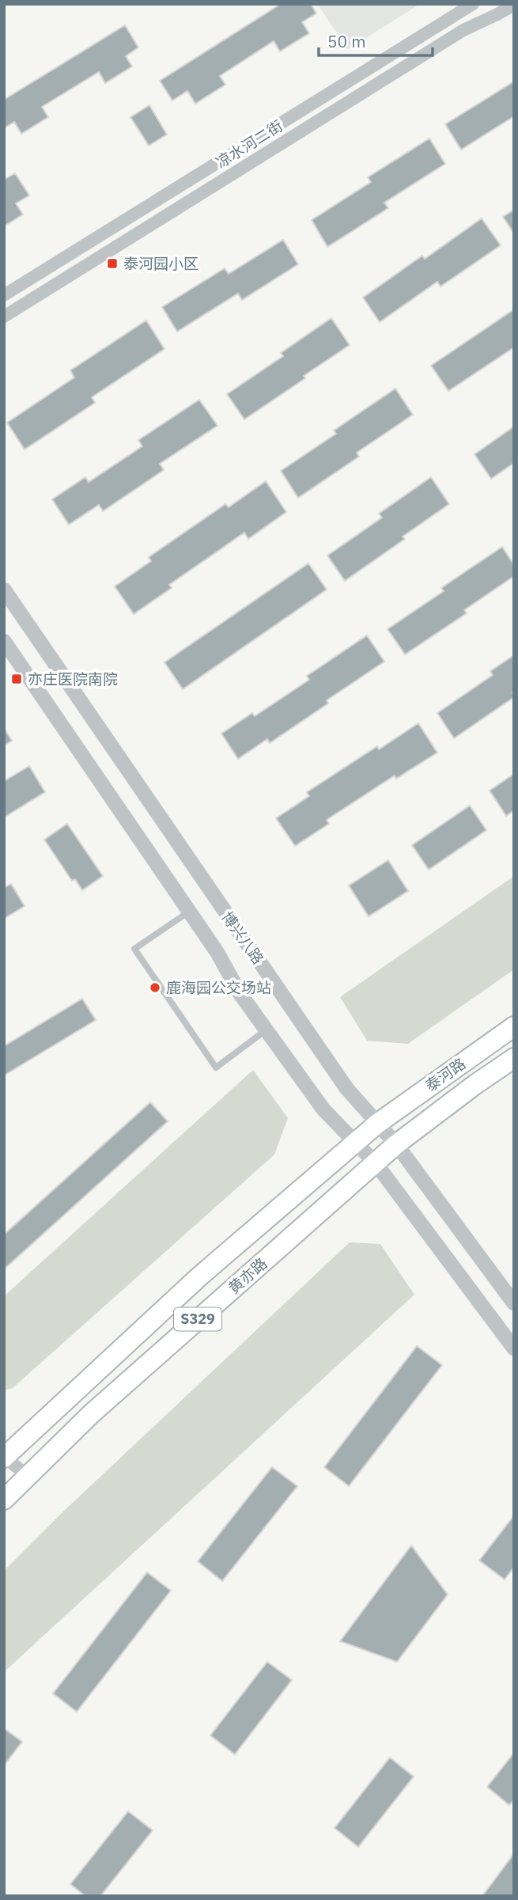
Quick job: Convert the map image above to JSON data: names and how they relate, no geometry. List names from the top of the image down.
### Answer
{
  "streets": {
    "main road": ["泰河路", "黄亦路", "S329"],
    "street": ["凉水河二街", "博兴八路"]
  },
  "crossings": [
    ["博兴八路", "泰河路"],
    ["博兴八路", "黄亦路"],
    ["泰河路", "黄亦路"]
  ],
  "places": {
    "transit": ["泰河园小区", "亦庄医院南院"],
    "other": ["鹿海园公交场站"]
  },
  "scale_bar": "50 m"
}
